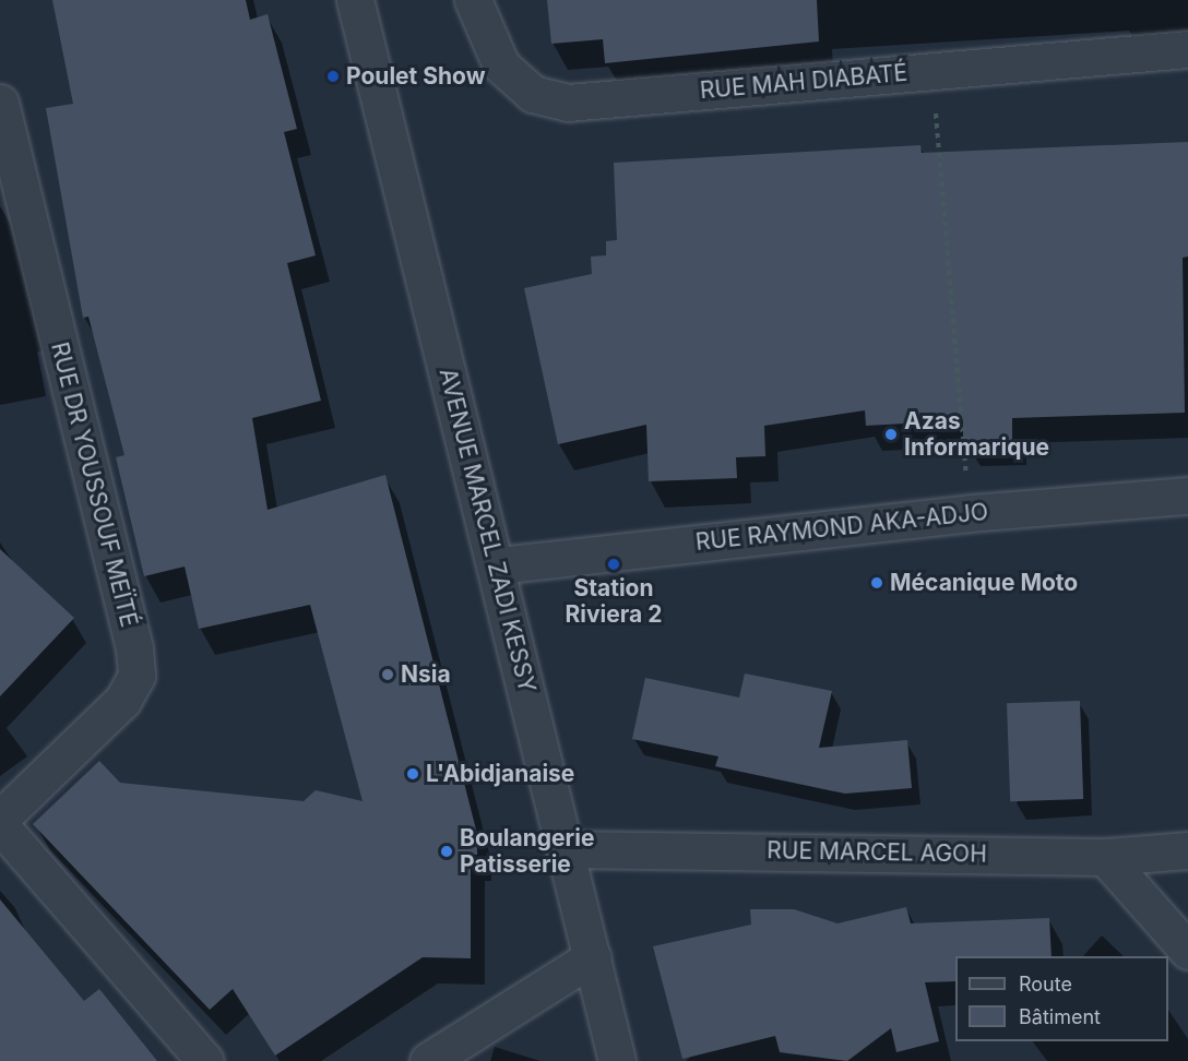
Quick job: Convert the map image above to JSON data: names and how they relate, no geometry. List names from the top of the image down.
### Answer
{
  "streets": {
    "street": [
      "RUE MAH DIABATÉ",
      "RUE DR YOUSSOUF MEÏTÉ",
      "RUE RAYMOND AKA-ADJO",
      "AVENUE MARCEL ZADI KESSY",
      "RUE MARCEL AGOH"
    ]
  },
  "crossings": [
    ["RUE RAYMOND AKA-ADJO", "AVENUE MARCEL ZADI KESSY"],
    ["AVENUE MARCEL ZADI KESSY", "RUE MARCEL AGOH"]
  ],
  "places": [
    "Poulet Show",
    "Azas Informarique",
    "Station Riviera 2",
    "Mécanique Moto",
    "Nsia",
    "L'Abidjanaise",
    "Boulangerie Patisserie"
  ],
  "legend": ["Route", "Bâtiment"]
}
